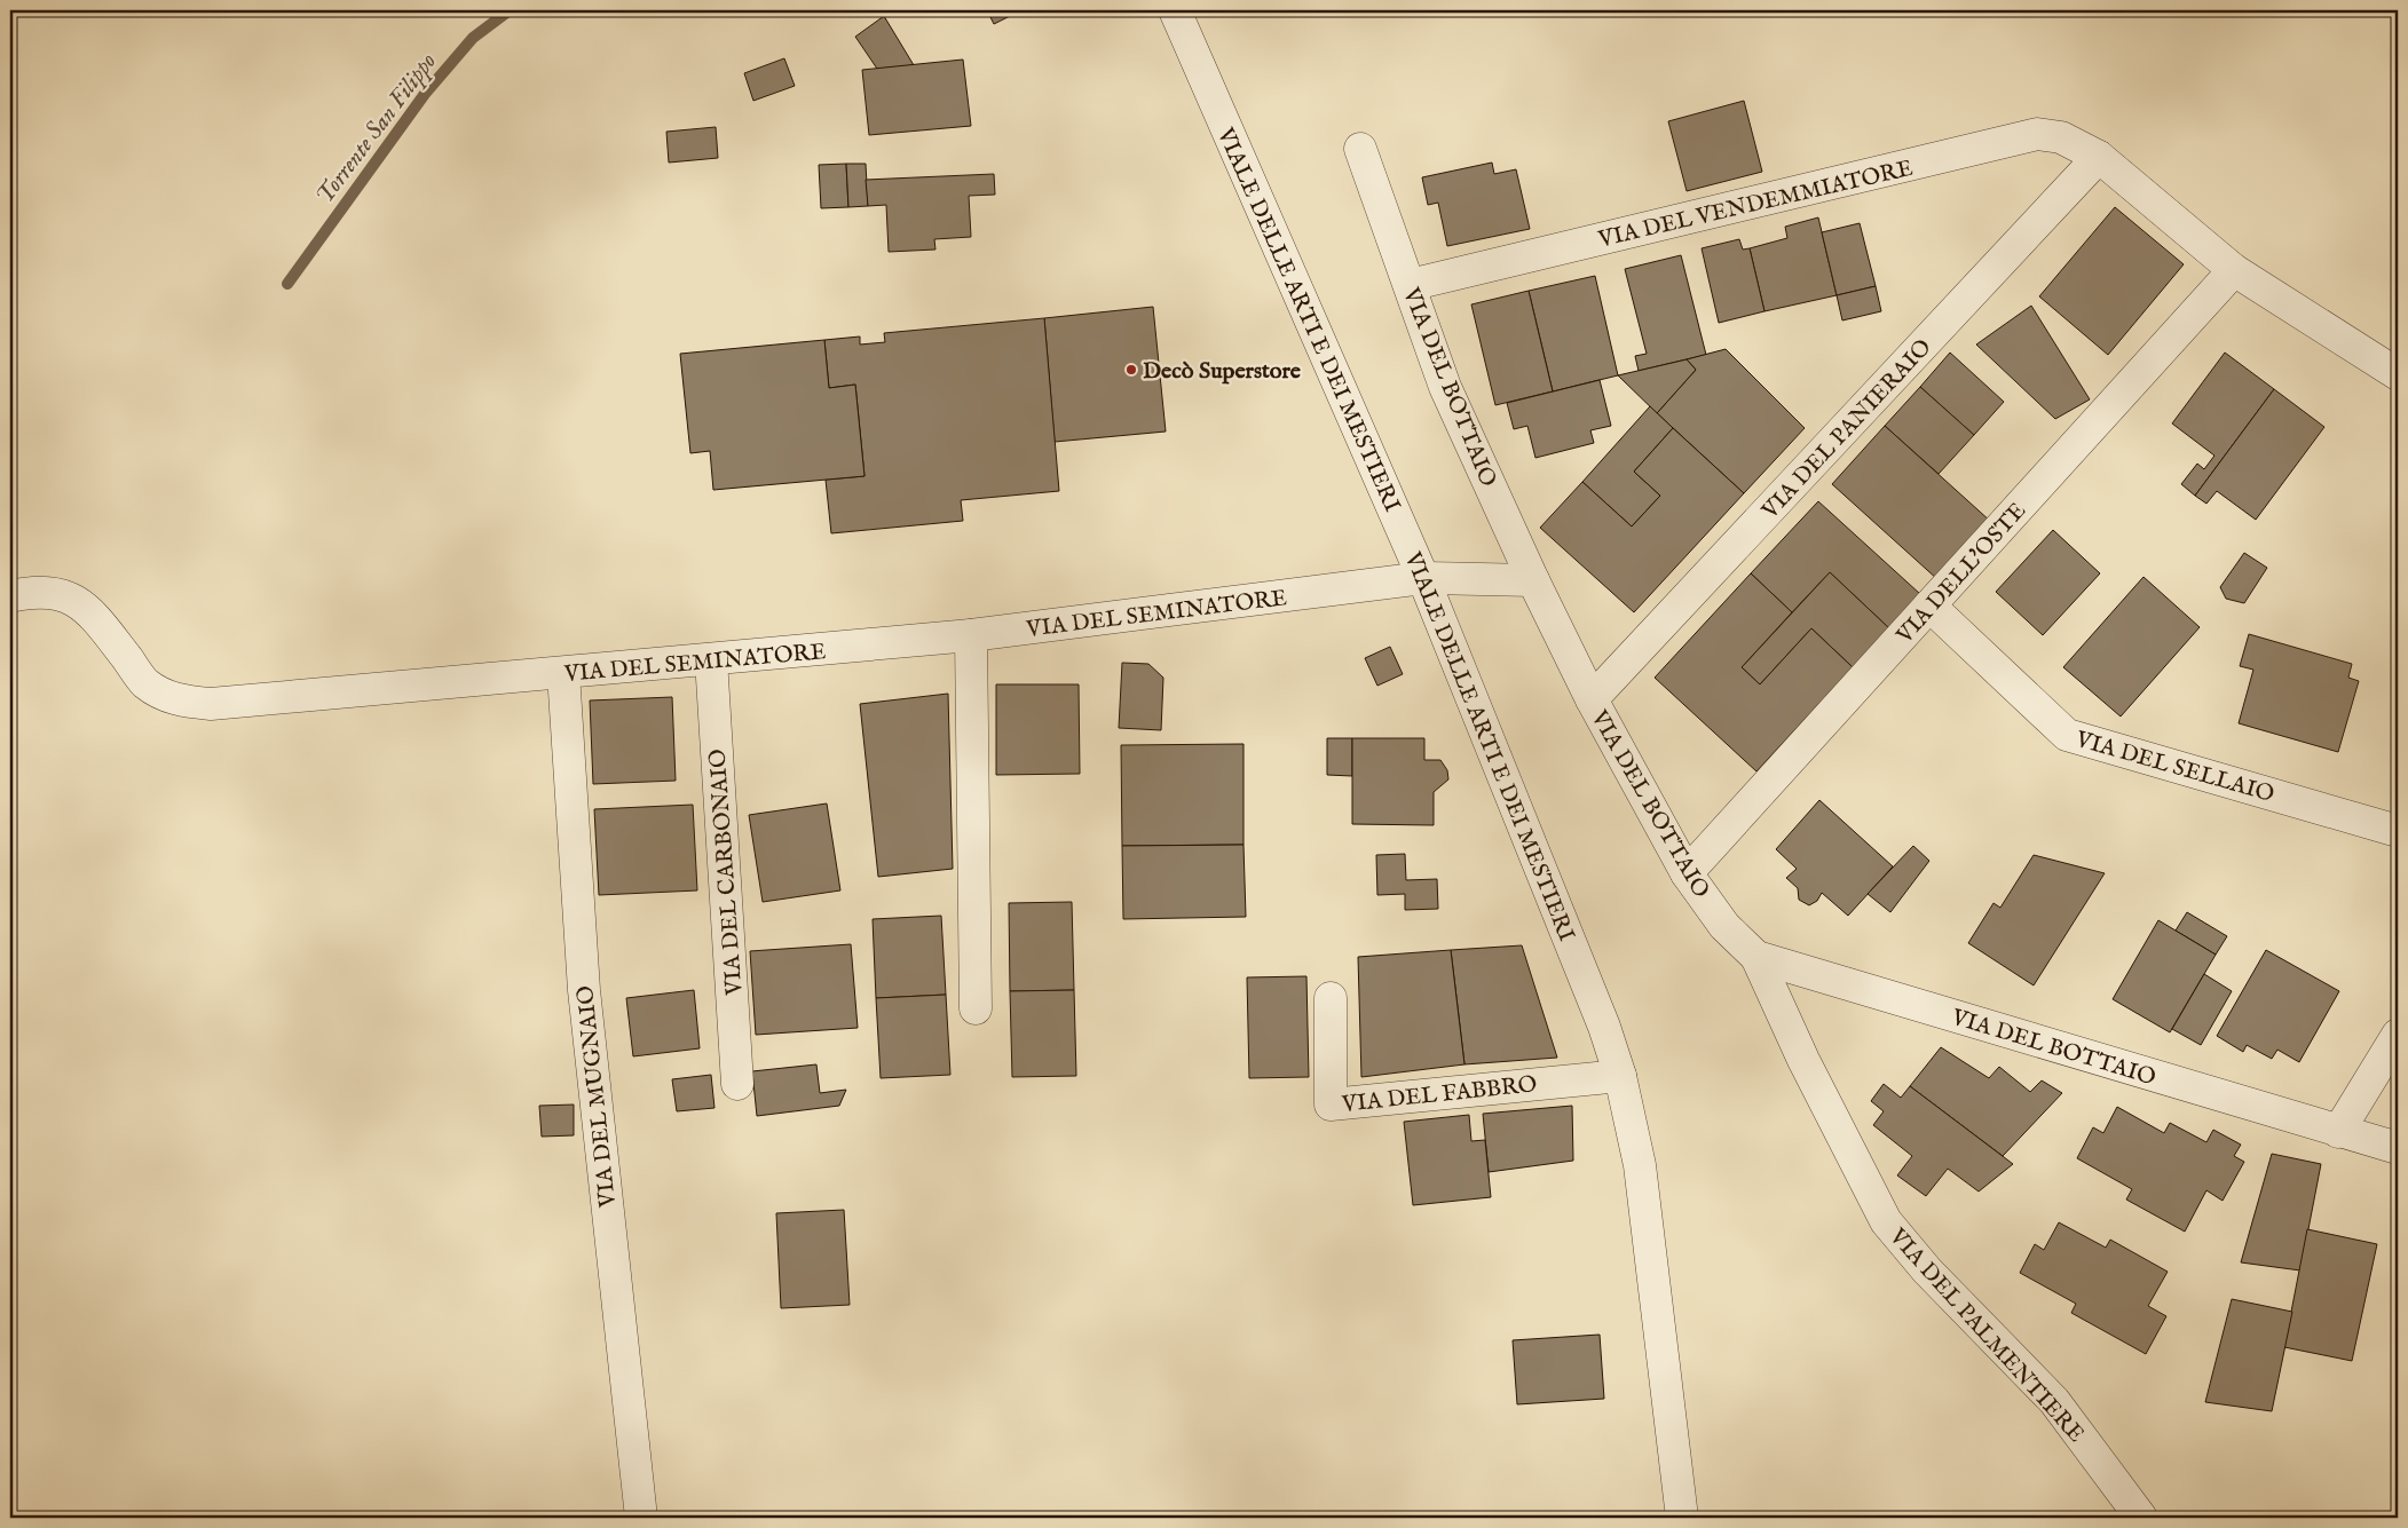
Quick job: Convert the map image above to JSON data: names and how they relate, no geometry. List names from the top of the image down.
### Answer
{
  "streets": {
    "street": [
      "VIA DEL VENDEMMIATORE",
      "VIALE DELLE ARTI E DEI MESTIERI",
      "VIA DEL BOTTAIO",
      "VIA DEL PANIERAIO",
      "VIA DELL'OSTE",
      "VIA DEL SEMINATORE",
      "VIA DEL SELLAIO",
      "VIA DEL CARBONAIO",
      "VIA DEL FABBRO",
      "VIA DEL MUGNAIO",
      "VIA DEL PALMENTIERE"
    ]
  },
  "crossings": [
    ["VIA DEL VENDEMMIATORE", "VIA DEL BOTTAIO"],
    ["VIA DEL VENDEMMIATORE", "VIA DEL PANIERAIO"],
    ["VIA DEL VENDEMMIATORE", "VIA DELL'OSTE"],
    ["VIALE DELLE ARTI E DEI MESTIERI", "VIA DEL SEMINATORE"],
    ["VIALE DELLE ARTI E DEI MESTIERI", "VIA DEL FABBRO"],
    ["VIA DEL BOTTAIO", "VIA DEL PANIERAIO"],
    ["VIA DEL BOTTAIO", "VIA DELL'OSTE"],
    ["VIA DEL BOTTAIO", "VIA DEL SEMINATORE"],
    ["VIA DEL BOTTAIO", "VIA DEL PALMENTIERE"],
    ["VIA DELL'OSTE", "VIA DEL SELLAIO"],
    ["VIA DEL SEMINATORE", "VIA DEL CARBONAIO"],
    ["VIA DEL SEMINATORE", "VIA DEL MUGNAIO"]
  ],
  "water": ["Torrente San Filippo"],
  "places": ["Decò Superstore"]
}
